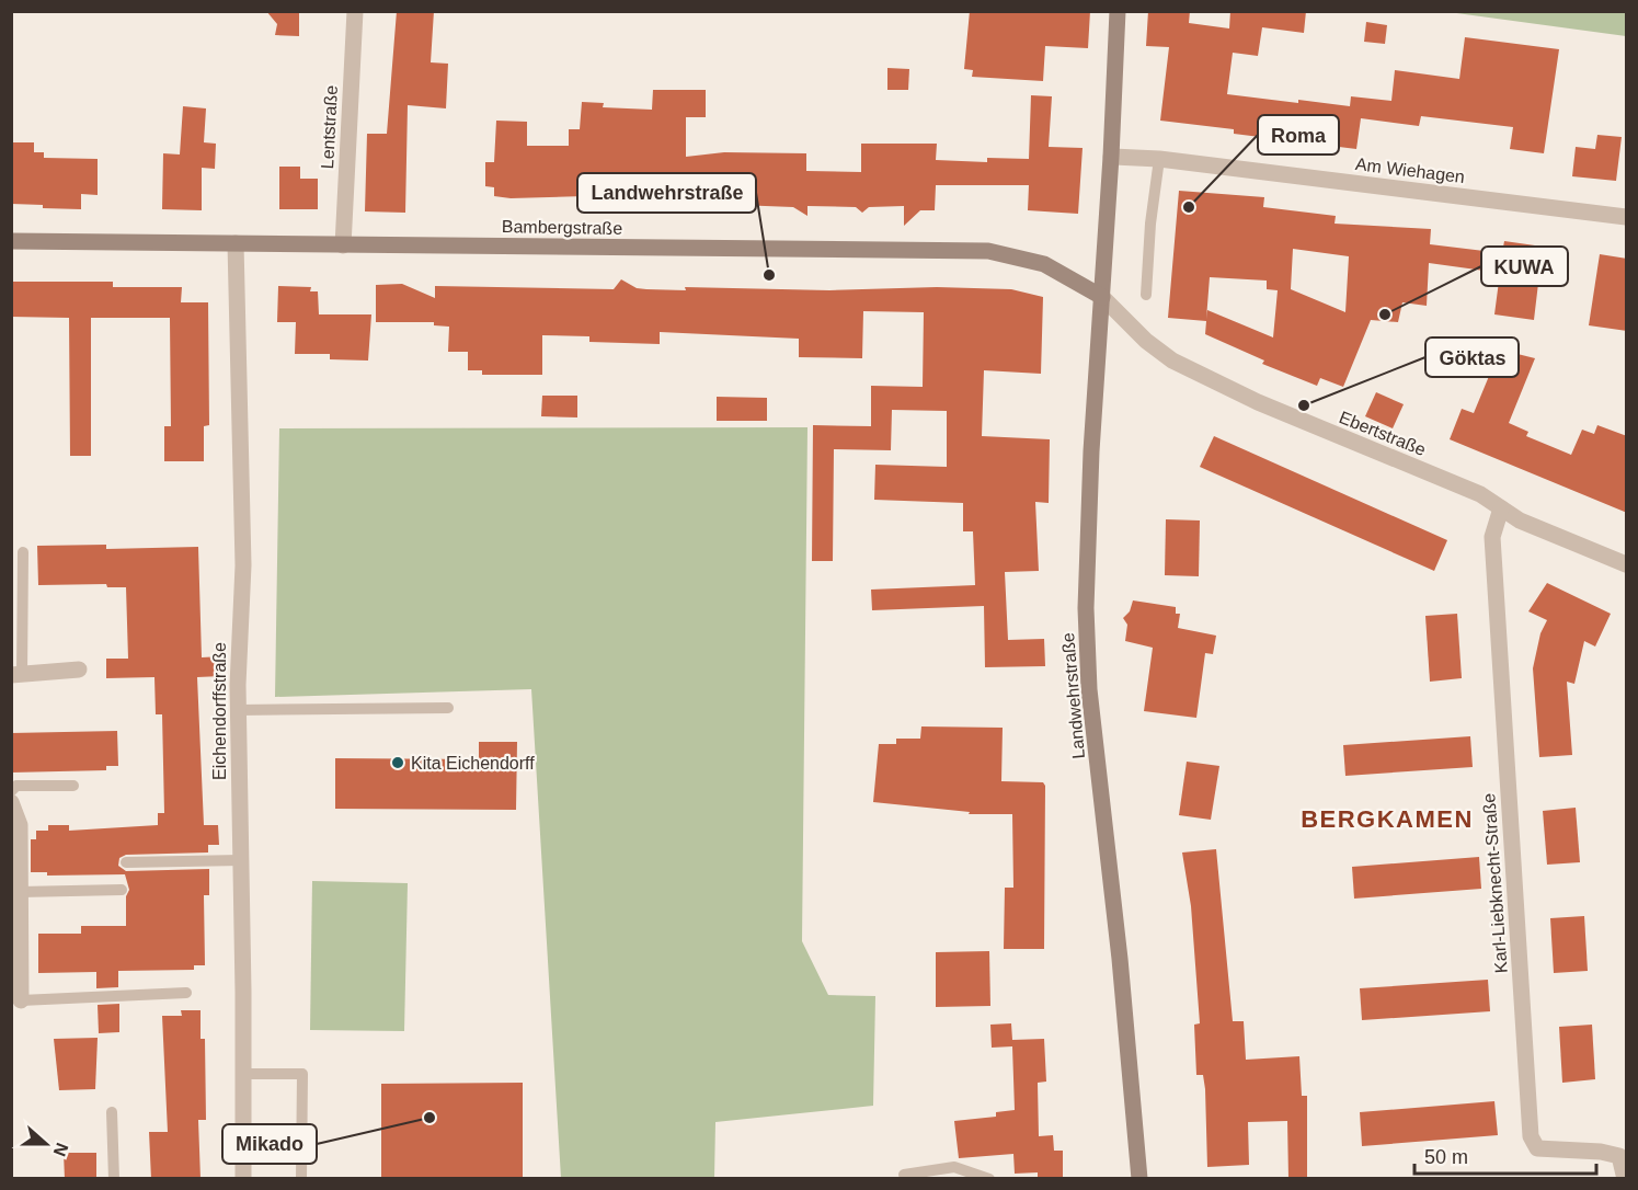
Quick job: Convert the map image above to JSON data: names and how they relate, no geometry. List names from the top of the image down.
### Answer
{
  "streets": {
    "main road": ["Bambergstraße", "Landwehrstraße"],
    "street": [
      "Lentstraße",
      "Am Wiehagen",
      "Ebertstraße",
      "Eichendorffstraße",
      "Karl-Liebknecht-Straße"
    ]
  },
  "crossings": [
    ["Lentstraße", "Bambergstraße"],
    ["Am Wiehagen", "Landwehrstraße"],
    ["Bambergstraße", "Ebertstraße"],
    ["Bambergstraße", "Landwehrstraße"],
    ["Bambergstraße", "Eichendorffstraße"],
    ["Ebertstraße", "Landwehrstraße"],
    ["Ebertstraße", "Karl-Liebknecht-Straße"]
  ],
  "districts": ["BERGKAMEN"],
  "places": [
    "Roma",
    "Landwehrstraße",
    "KUWA",
    "Göktas",
    "Kita Eichendorff",
    "Mikado"
  ],
  "scale_bar": "50 m",
  "north": "right"
}
